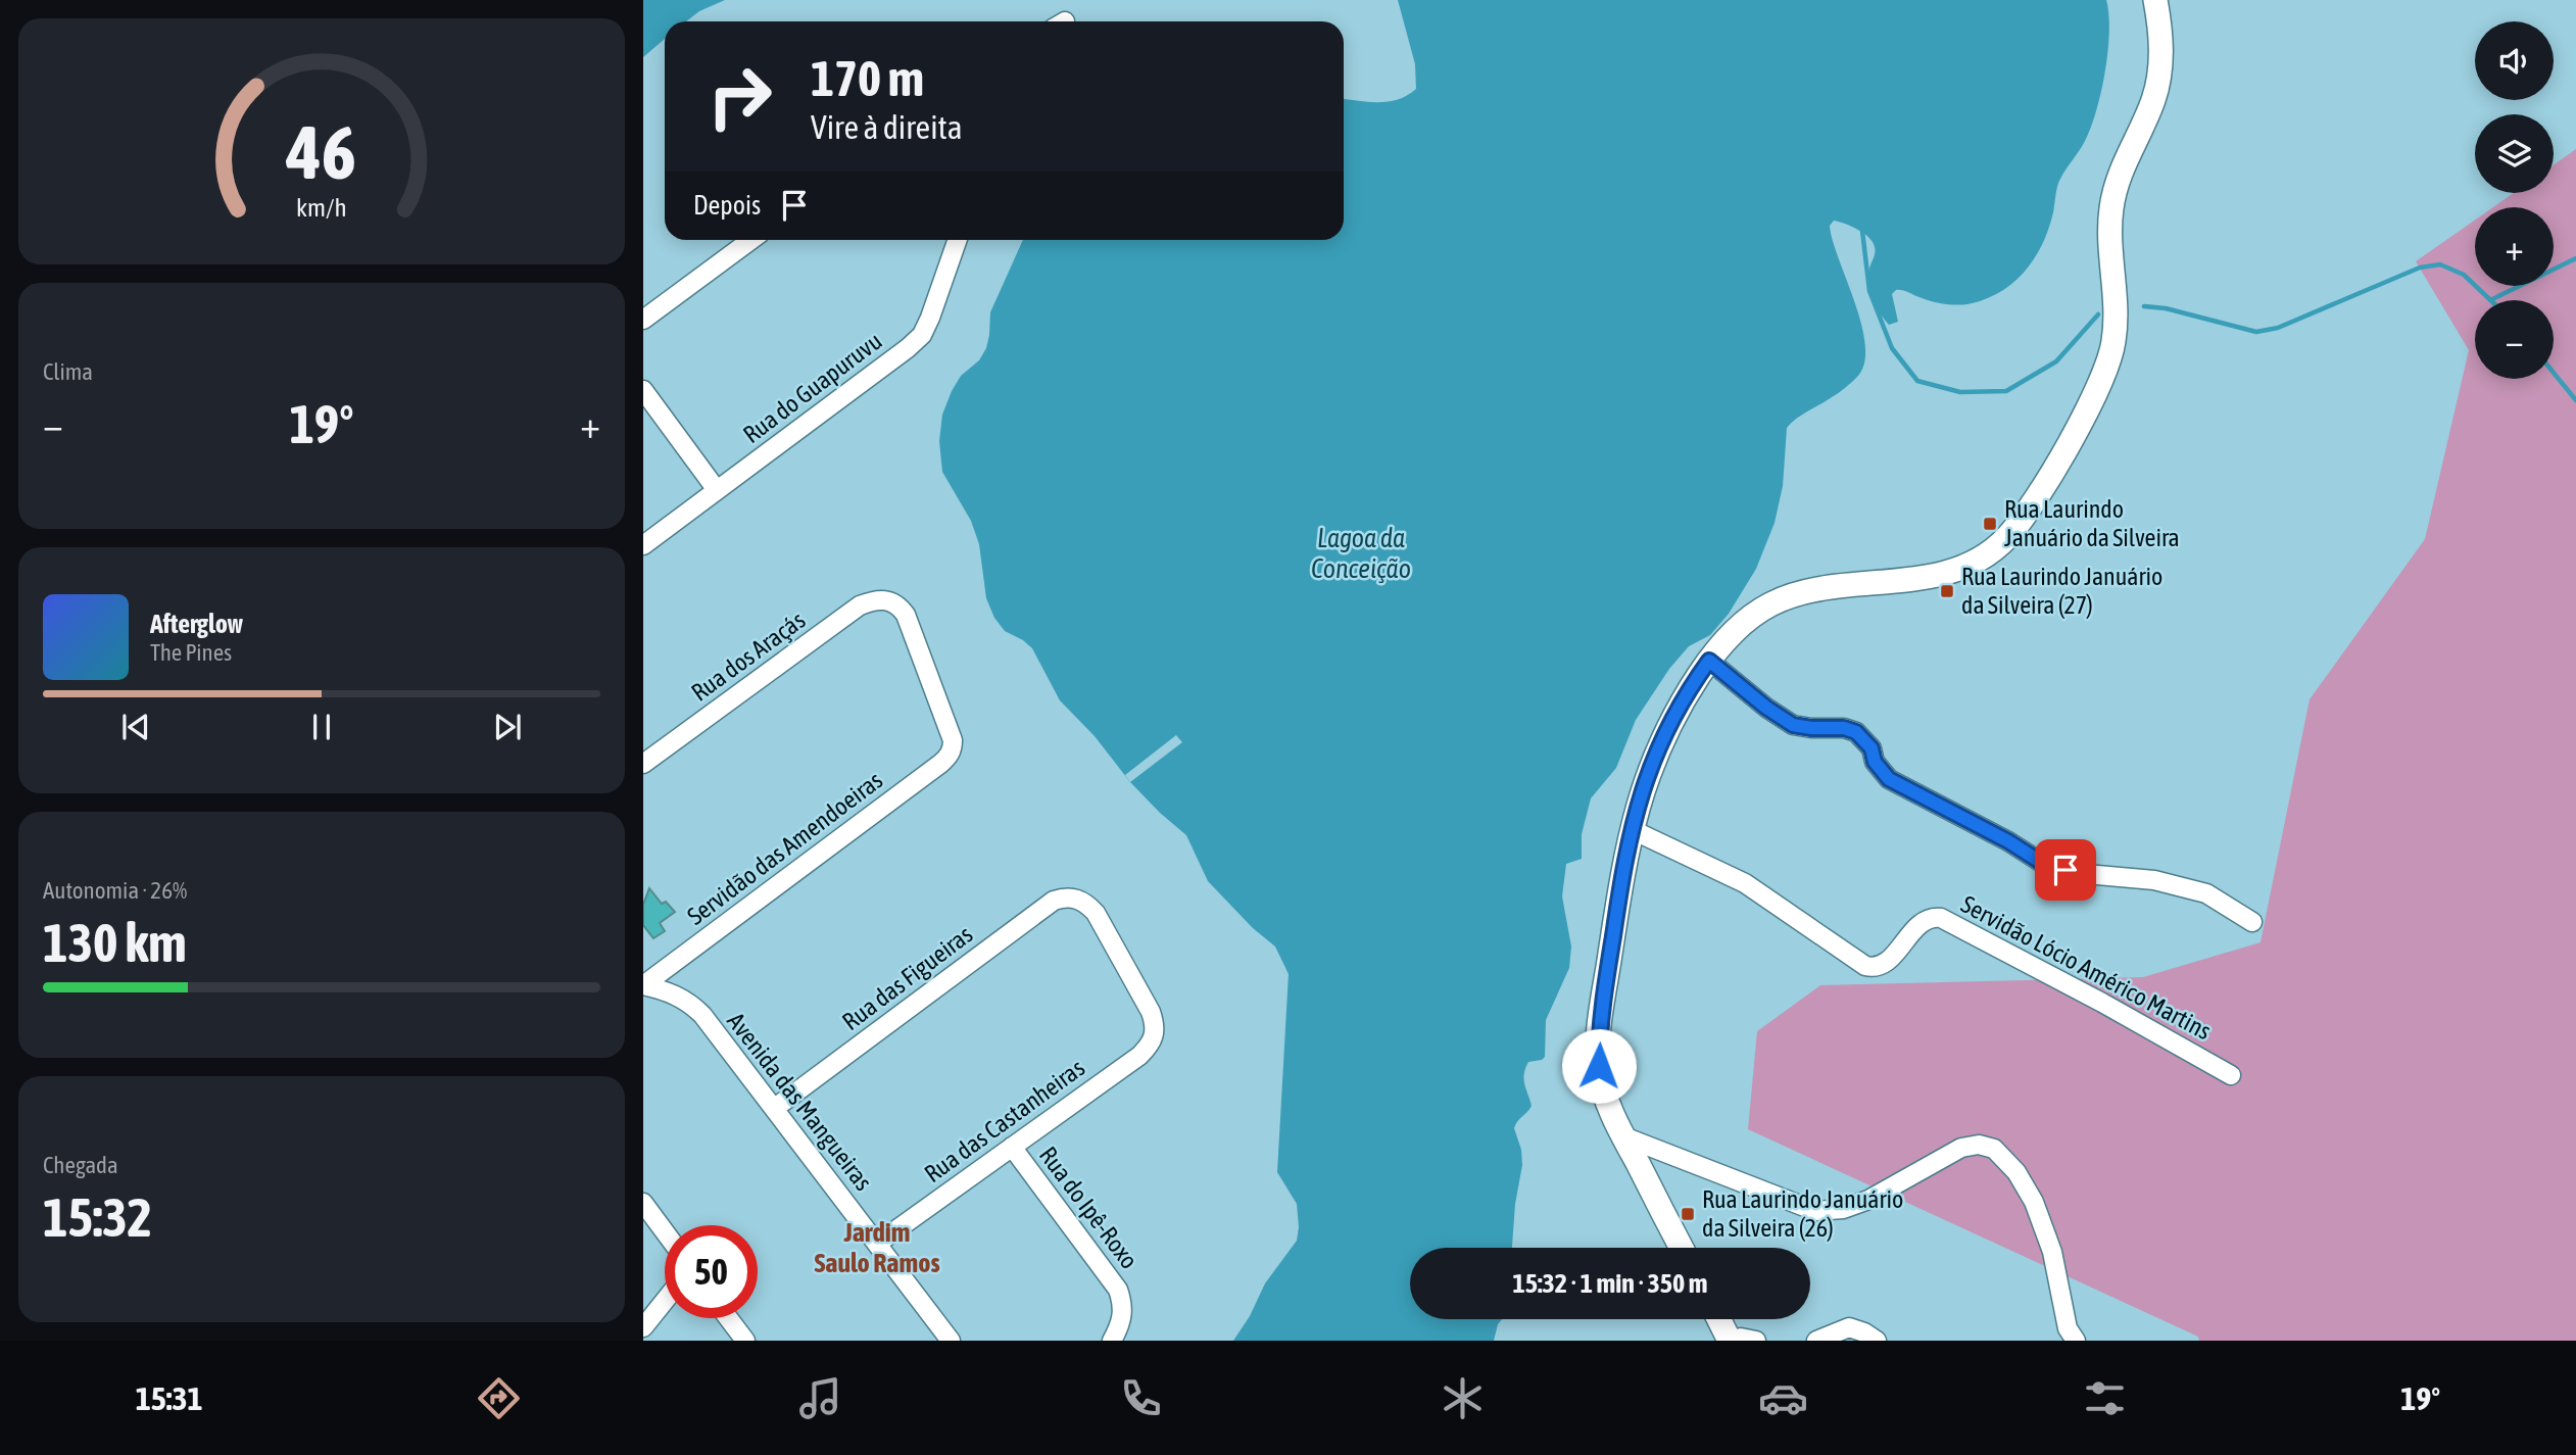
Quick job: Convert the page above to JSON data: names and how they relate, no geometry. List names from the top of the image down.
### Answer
{
  "streets": {
    "street": [
      "Rua do Guapuruvu",
      "Rua dos Araçás",
      "Servidão das Amendoeiras",
      "Servidão Lócio Américo Martins",
      "Rua das Figueiras",
      "Avenida das Mangueiras",
      "Rua das Castanheiras",
      "Rua do Ipê-Roxo"
    ]
  },
  "crossings": [
    ["Rua dos Araçás", "Servidão das Amendoeiras"],
    ["Servidão das Amendoeiras", "Avenida das Mangueiras"],
    ["Rua das Figueiras", "Avenida das Mangueiras"],
    ["Rua das Figueiras", "Rua das Castanheiras"],
    ["Avenida das Mangueiras", "Rua das Castanheiras"],
    ["Rua das Castanheiras", "Rua do Ipê-Roxo"]
  ],
  "districts": ["Jardim Saulo Ramos"],
  "water": ["Lagoa da Conceição"],
  "places": {
    "transit": ["Rua Laurindo Januário da Silveira", "Rua Laurindo Januário da Silveira (27)", "Rua Laurindo Januário da Silveira (26)"]
  },
  "page": {
    "map_buttons": ["+", "−"],
    "turn": ["170 m", "Vire à direita"],
    "then": "Depois",
    "tile": [
      "Clima",
      ["Autonomia · 26%", "130 km"],
      ["Chegada", "15:32"]
    ],
    "heat": ["−", "19°", "+"],
    "song": ["Afterglow", "The Pines"],
    "limit": "50",
    "trip": "15:32 · 1 min · 350 m",
    "tabs": ["15:31", "19°"],
    "gauge": ["46", "km/h"]
  }
}
